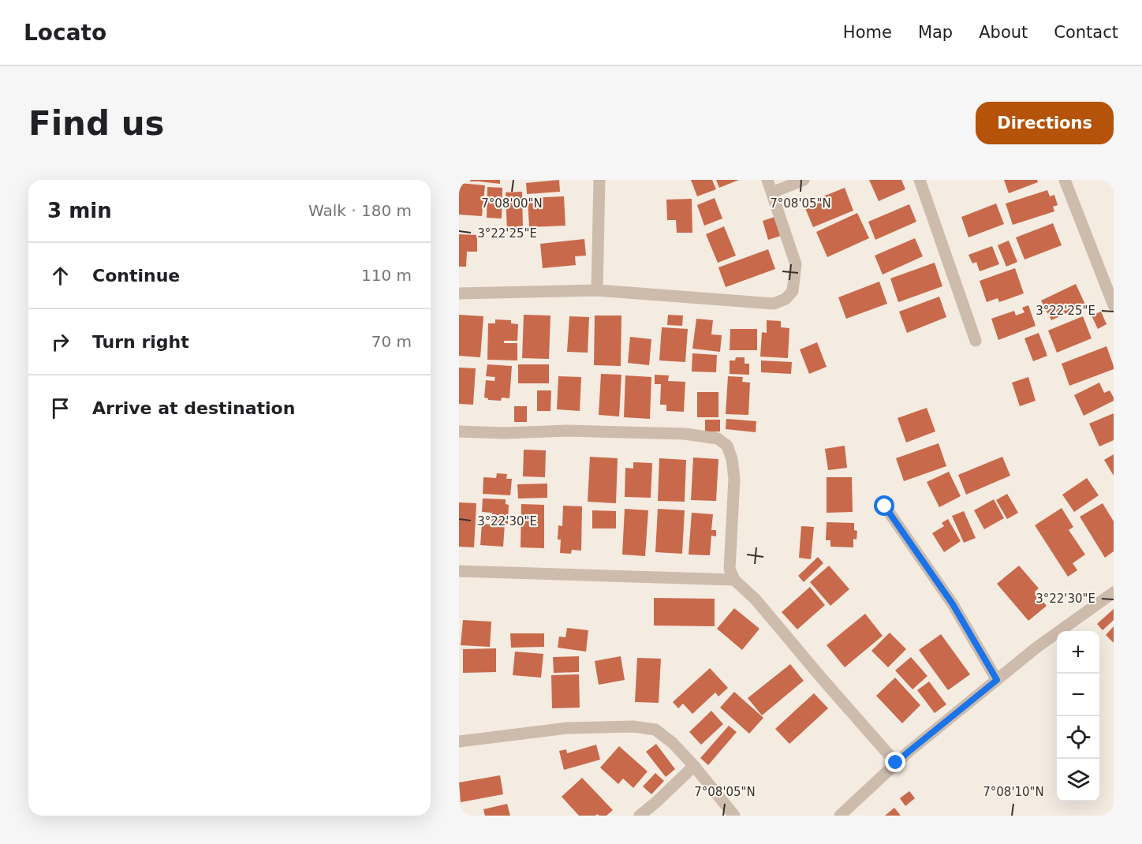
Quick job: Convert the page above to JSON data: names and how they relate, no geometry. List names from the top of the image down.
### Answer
{
  "page": {
    "header": "Locato",
    "nav": [
      "Home",
      "Map",
      "About",
      "Contact"
    ],
    "buttons": "Directions",
    "title": "Find us",
    "heading": ["3 min", "Walk · 180 m"],
    "list": [
      ["Continue", "110 m"],
      ["Turn right", "70 m"],
      "Arrive at destination"
    ],
    "map_buttons": ["+", "−"]
  },
  "coordinates": [
    "7°08'00\"N",
    "7°08'05\"N",
    "3°22'25\"E",
    "3°22'30\"E",
    "7°08'10\"N"
  ]
}
